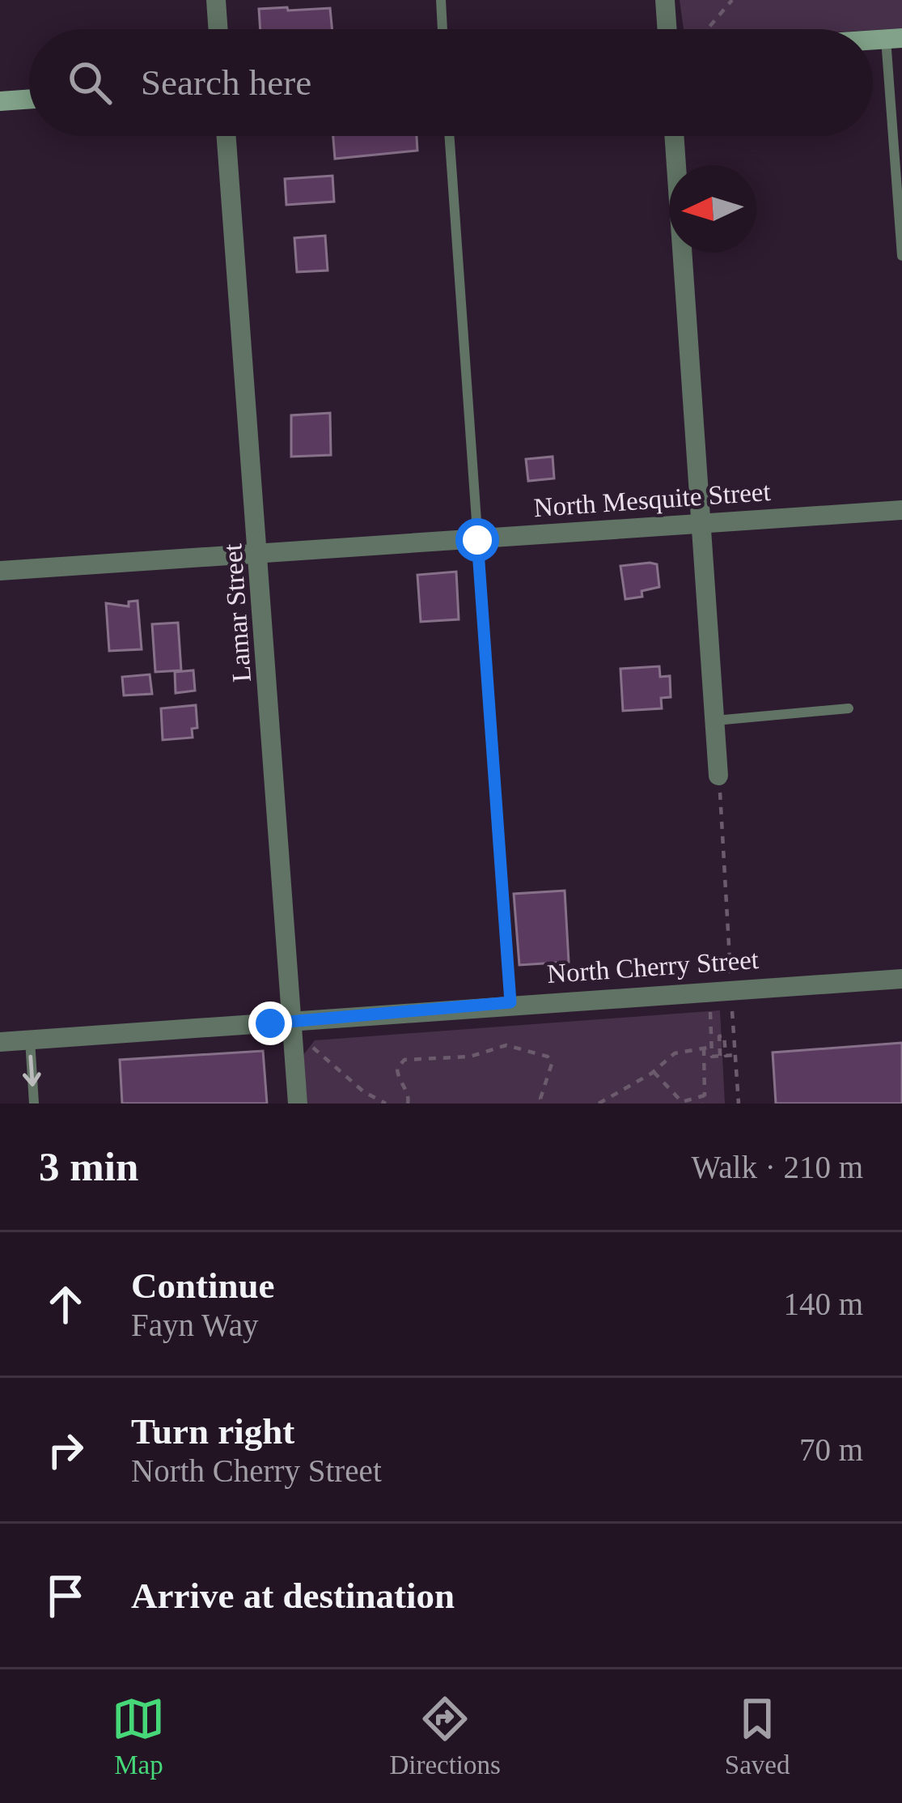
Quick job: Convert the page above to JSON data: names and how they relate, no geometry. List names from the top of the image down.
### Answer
{
  "streets": {
    "street": ["North Mesquite Street", "Lamar Street", "North Cherry Street"]
  },
  "crossings": [
    ["North Mesquite Street", "Lamar Street"],
    ["Lamar Street", "North Cherry Street"]
  ],
  "north": "left",
  "page": {
    "search": "Search here",
    "heading": ["3 min", "Walk · 210 m"],
    "list": [
      ["Continue", "Fayn Way", "140 m"],
      ["Turn right", "North Cherry Street", "70 m"],
      "Arrive at destination"
    ],
    "nav": ["Map", "Directions", "Saved"]
  }
}
